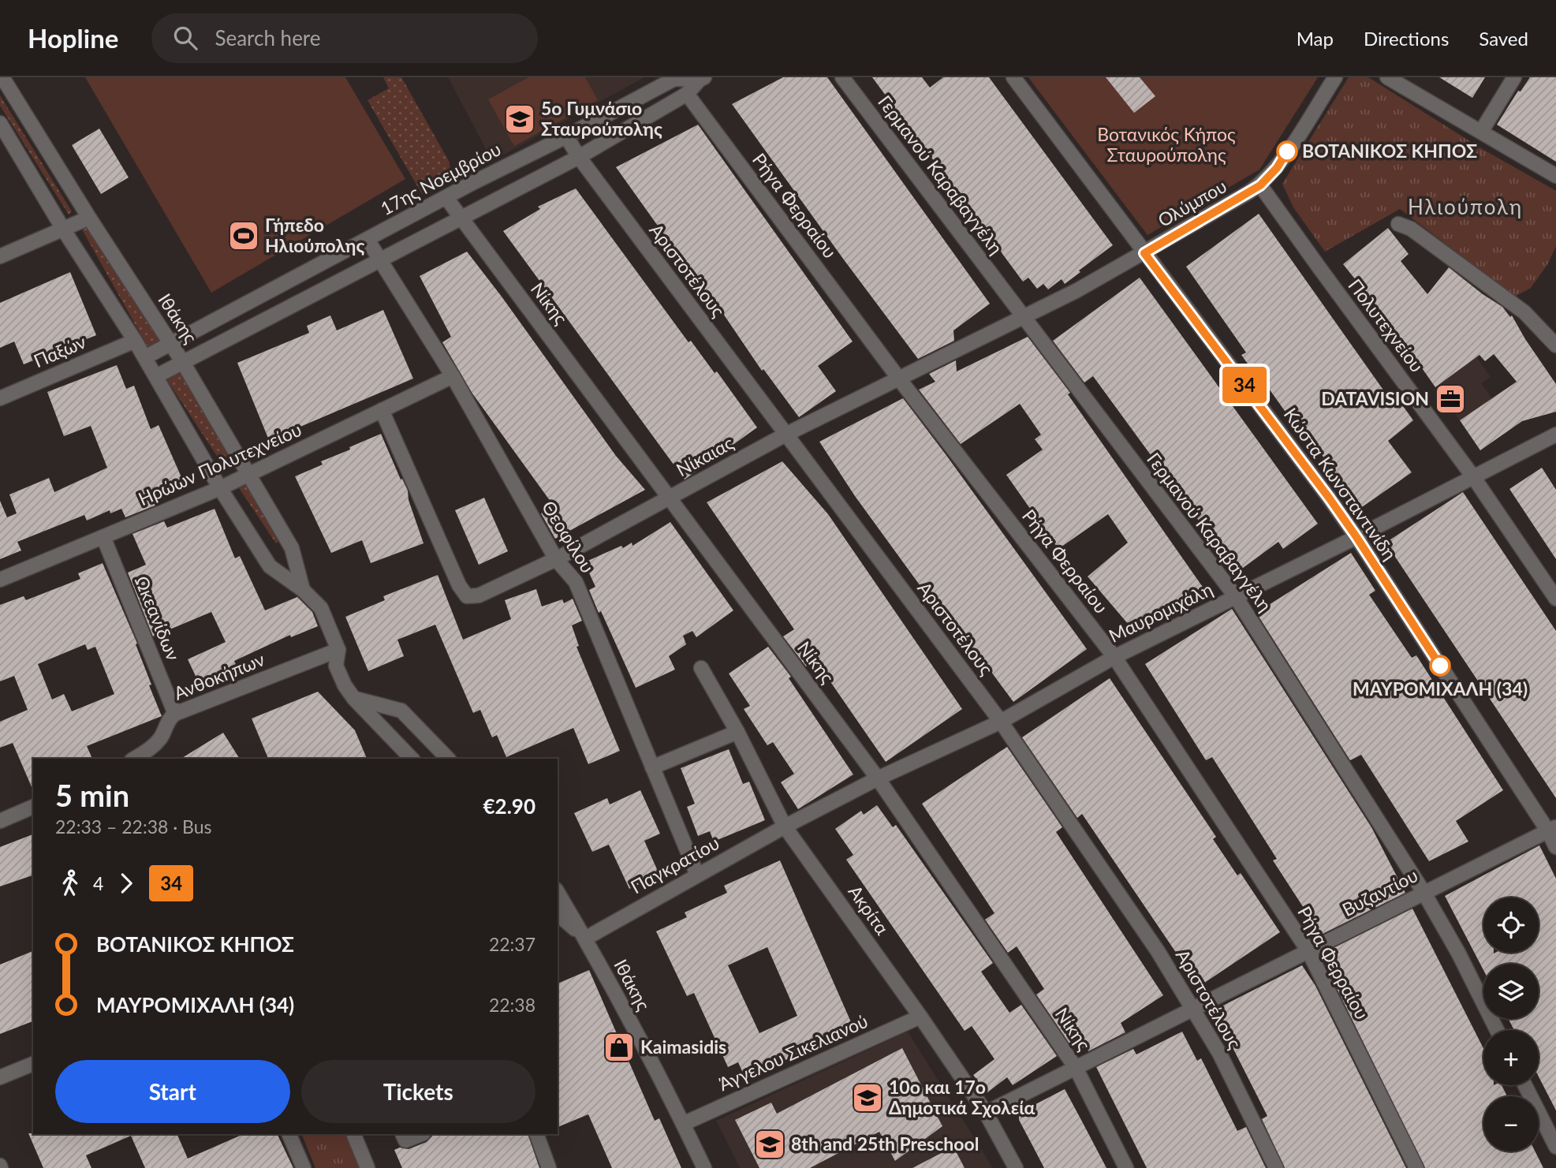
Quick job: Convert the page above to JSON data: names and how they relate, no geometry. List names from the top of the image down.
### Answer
{
  "streets": {
    "street": [
      "Γερμανού Καραβαγγέλη",
      "17ης Νοεμβρίου",
      "Ολύμπου",
      "Ρήγα Φερραίου",
      "Αριστοτέλους",
      "Νίκης",
      "Ιθάκης",
      "Πολυτεχνείου",
      "Παξών",
      "Νίκαιας",
      "Ηρώων Πολυτεχνείου",
      "Κώστα Κωνσταντινίδη",
      "Θεοφίλου",
      "Μαυρομιχάλη",
      "Ωκεανίδων",
      "Ανθοκήπων",
      "Παγκρατίου",
      "Βυζαντίου",
      "Ακρίτα",
      "Άγγελου Σικελιανού"
    ]
  },
  "crossings": [
    ["Γερμανού Καραβαγγέλη", "Νίκαιας"],
    ["Γερμανού Καραβαγγέλη", "Μαυρομιχάλη"],
    ["Γερμανού Καραβαγγέλη", "Βυζαντίου"],
    ["17ης Νοεμβρίου", "Ρήγα Φερραίου"],
    ["17ης Νοεμβρίου", "Αριστοτέλους"],
    ["17ης Νοεμβρίου", "Νίκης"],
    ["17ης Νοεμβρίου", "Ιθάκης"],
    ["17ης Νοεμβρίου", "Θεοφίλου"],
    ["Ολύμπου", "Πολυτεχνείου"],
    ["Ολύμπου", "Νίκαιας"],
    ["Ολύμπου", "Κώστα Κωνσταντινίδη"],
    ["Ρήγα Φερραίου", "Νίκαιας"],
    ["Ρήγα Φερραίου", "Μαυρομιχάλη"],
    ["Ρήγα Φερραίου", "Βυζαντίου"],
    ["Αριστοτέλους", "Νίκαιας"],
    ["Αριστοτέλους", "Μαυρομιχάλη"],
    ["Αριστοτέλους", "Βυζαντίου"],
    ["Νίκης", "Νίκαιας"],
    ["Νίκης", "Μαυρομιχάλη"],
    ["Νίκης", "Βυζαντίου"],
    ["Ιθάκης", "Παξών"],
    ["Ιθάκης", "Ηρώων Πολυτεχνείου"],
    ["Ιθάκης", "Ανθοκήπων"],
    ["Ιθάκης", "Παγκρατίου"],
    ["Ιθάκης", "Άγγελου Σικελιανού"],
    ["Πολυτεχνείου", "Μαυρομιχάλη"],
    ["Νίκαιας", "Ηρώων Πολυτεχνείου"],
    ["Νίκαιας", "Κώστα Κωνσταντινίδη"],
    ["Νίκαιας", "Θεοφίλου"],
    ["Ηρώων Πολυτεχνείου", "Θεοφίλου"],
    ["Ηρώων Πολυτεχνείου", "Ωκεανίδων"],
    ["Κώστα Κωνσταντινίδη", "Μαυρομιχάλη"],
    ["Κώστα Κωνσταντινίδη", "Βυζαντίου"],
    ["Θεοφίλου", "Παγκρατίου"],
    ["Μαυρομιχάλη", "Παγκρατίου"],
    ["Μαυρομιχάλη", "Ακρίτα"],
    ["Ωκεανίδων", "Ανθοκήπων"],
    ["Παγκρατίου", "Ακρίτα"],
    ["Βυζαντίου", "Ακρίτα"],
    ["Ακρίτα", "Άγγελου Σικελιανού"]
  ],
  "districts": ["Ηλιούπολη"],
  "parks": ["Βοτανικός Κήπος Σταυρούπολης"],
  "places": {
    "school or university": ["5ο Γυμνάσιο Σταυρούπολης", "10ο και 17ο Δημοτικά Σχολεία", "8th and 25th Preschool"],
    "other": ["ΒΟΤΑΝΙΚΟΣ ΚΗΠΟΣ", "ΜΑΥΡΟΜΙΧΑΛΗ (34)"],
    "sports": ["Γήπεδο Ηλιούπολης"],
    "office": ["DATAVISION"],
    "shop": ["Kaimasidis"]
  },
  "lines": ["bus line 34"],
  "page": {
    "header": "Hopline",
    "search": "Search here",
    "nav": ["Map", "Directions", "Saved"],
    "on_map": "34",
    "heading": ["5 min", "22:33 – 22:38 · Bus", "€2.90"],
    "legs": ["4", "34"],
    "map_buttons": ["+", "−"],
    "list": [
      {
        "name": "ΒΟΤΑΝΙΚΟΣ ΚΗΠΟΣ",
        "value": "22:37"
      },
      {
        "name": "ΜΑΥΡΟΜΙΧΑΛΗ (34)",
        "value": "22:38"
      }
    ],
    "buttons": ["Start", "Tickets"]
  }
}
